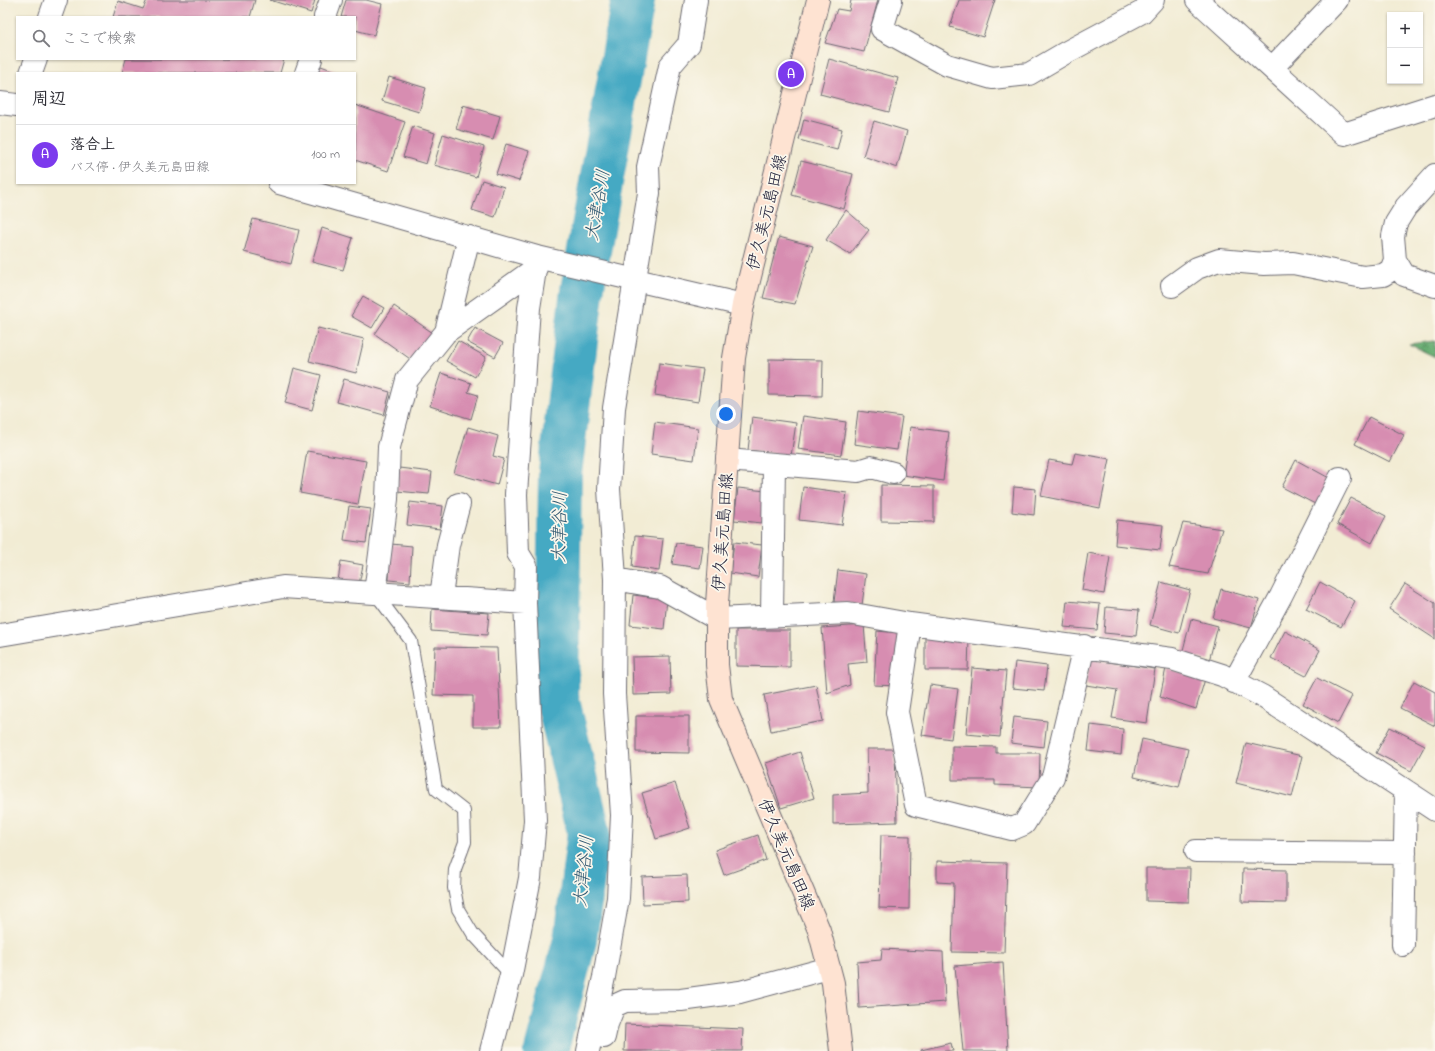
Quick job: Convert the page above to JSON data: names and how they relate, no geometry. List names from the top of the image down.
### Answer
{
  "streets": {
    "main road": ["伊久美元島田線"]
  },
  "water": ["大津谷川"],
  "page": {
    "map_buttons": ["+", "−"],
    "search": "ここで検索",
    "pins": "A",
    "heading": "周辺",
    "list": [
      {
        "mark": "A",
        "name": "落合上",
        "note": "バス停 · 伊久美元島田線",
        "value": "100 m"
      }
    ]
  }
}
